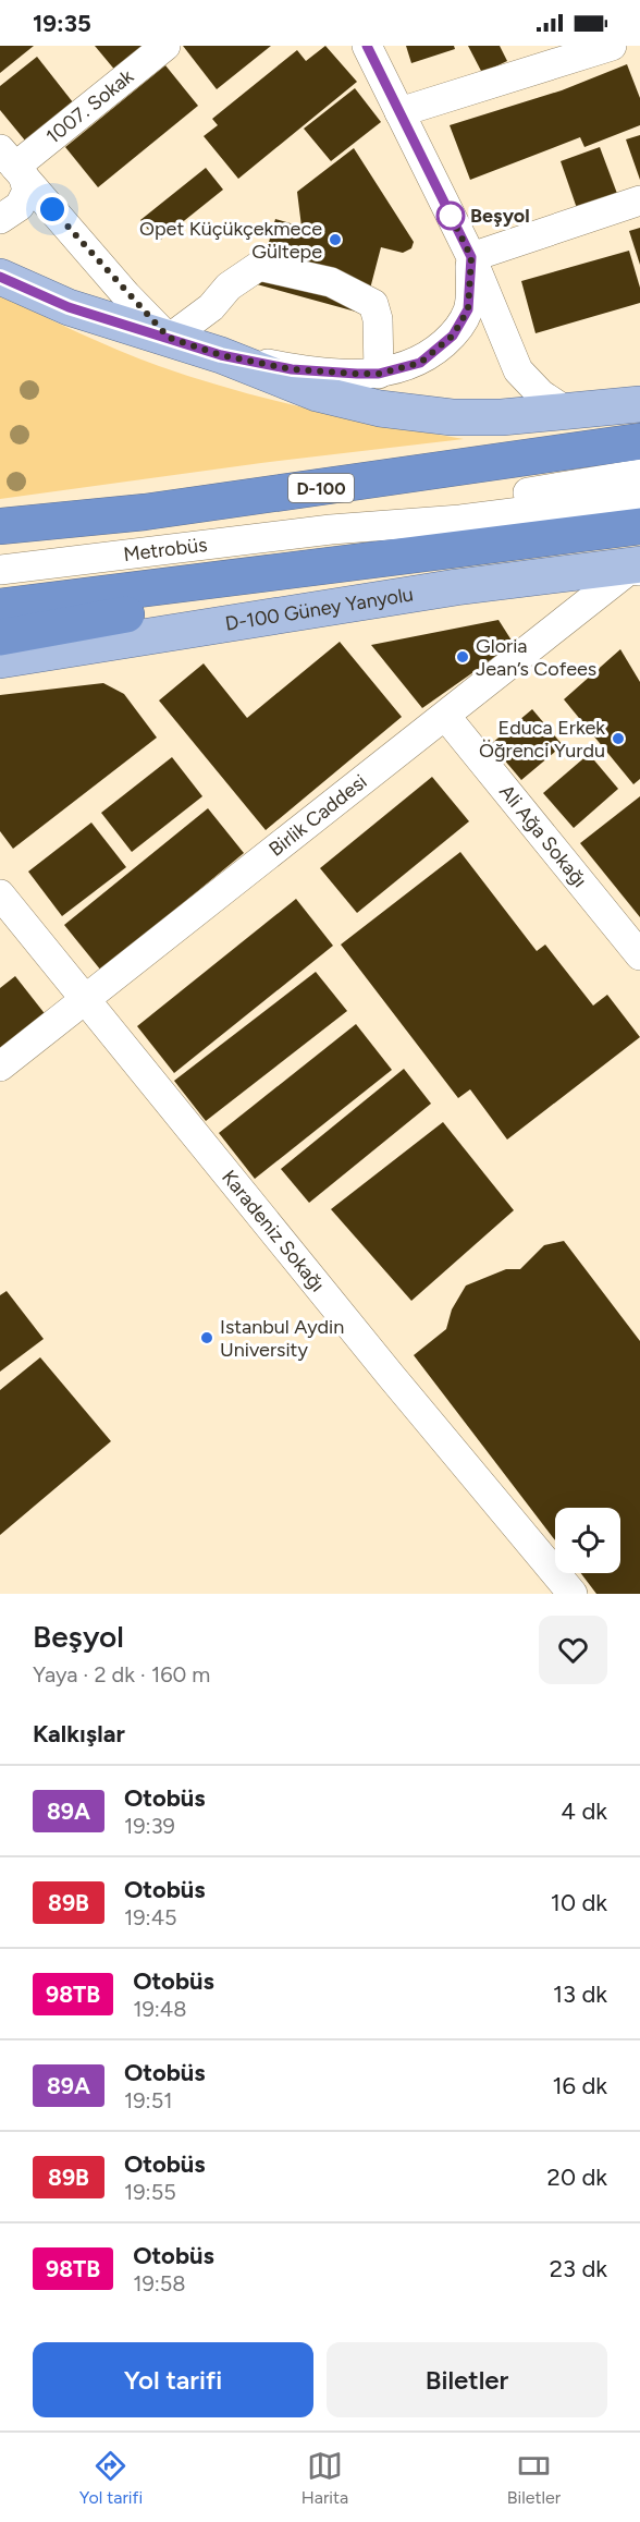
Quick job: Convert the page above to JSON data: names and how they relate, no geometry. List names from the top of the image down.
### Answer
{
  "streets": {
    "highway": ["D-100"],
    "main road": ["D-100 Güney Yanyolu"],
    "street": [
      "1007. Sokak",
      "Metrobüs",
      "Birlik Caddesi",
      "Ali Ağa Sokağı",
      "Karadeniz Sokağı"
    ]
  },
  "crossings": [
    ["D-100 Güney Yanyolu", "Birlik Caddesi"],
    ["Birlik Caddesi", "Ali Ağa Sokağı"],
    ["Birlik Caddesi", "Karadeniz Sokağı"]
  ],
  "places": [
    "Beşyol",
    "Opet Küçükçekmece Gültepe",
    "Gloria Jean’s Cofees",
    "Educa Erkek Öğrenci Yurdu",
    "Istanbul Aydin University"
  ],
  "lines": ["bus line 89A"],
  "page": {
    "status": "19:35",
    "heading": [
      ["Beşyol", "Yaya · 2 dk · 160 m"],
      "Kalkışlar"
    ],
    "list": [
      {
        "mark": "89A",
        "name": "Otobüs",
        "note": "19:39",
        "value": "4 dk"
      },
      {
        "mark": "89B",
        "name": "Otobüs",
        "note": "19:45",
        "value": "10 dk"
      },
      {
        "mark": "98TB",
        "name": "Otobüs",
        "note": "19:48",
        "value": "13 dk"
      },
      {
        "mark": "89A",
        "name": "Otobüs",
        "note": "19:51",
        "value": "16 dk"
      },
      {
        "mark": "89B",
        "name": "Otobüs",
        "note": "19:55",
        "value": "20 dk"
      },
      {
        "mark": "98TB",
        "name": "Otobüs",
        "note": "19:58",
        "value": "23 dk"
      }
    ],
    "buttons": ["Yol tarifi", "Biletler"],
    "tabs": ["Yol tarifi", "Harita", "Biletler"]
  }
}
